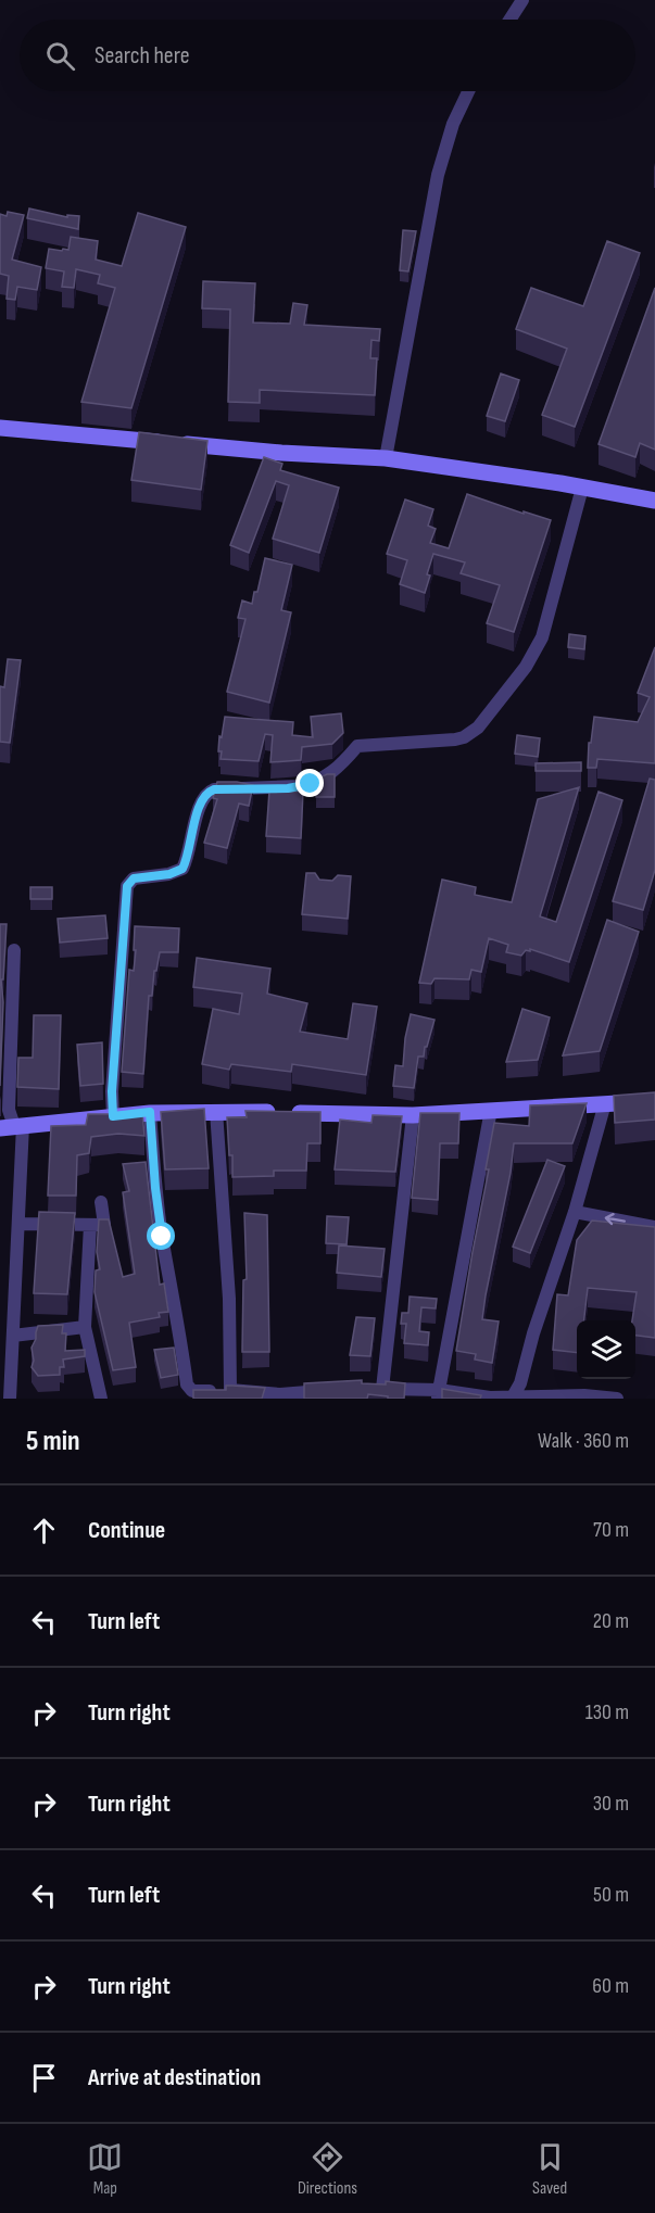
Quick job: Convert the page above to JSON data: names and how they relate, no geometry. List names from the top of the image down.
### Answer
{
  "page": {
    "search": "Search here",
    "heading": ["5 min", "Walk · 360 m"],
    "list": [
      ["Continue", "70 m"],
      ["Turn left", "20 m"],
      ["Turn right", "130 m"],
      ["Turn right", "30 m"],
      ["Turn left", "50 m"],
      ["Turn right", "60 m"],
      "Arrive at destination"
    ],
    "nav": ["Map", "Directions", "Saved"]
  }
}
